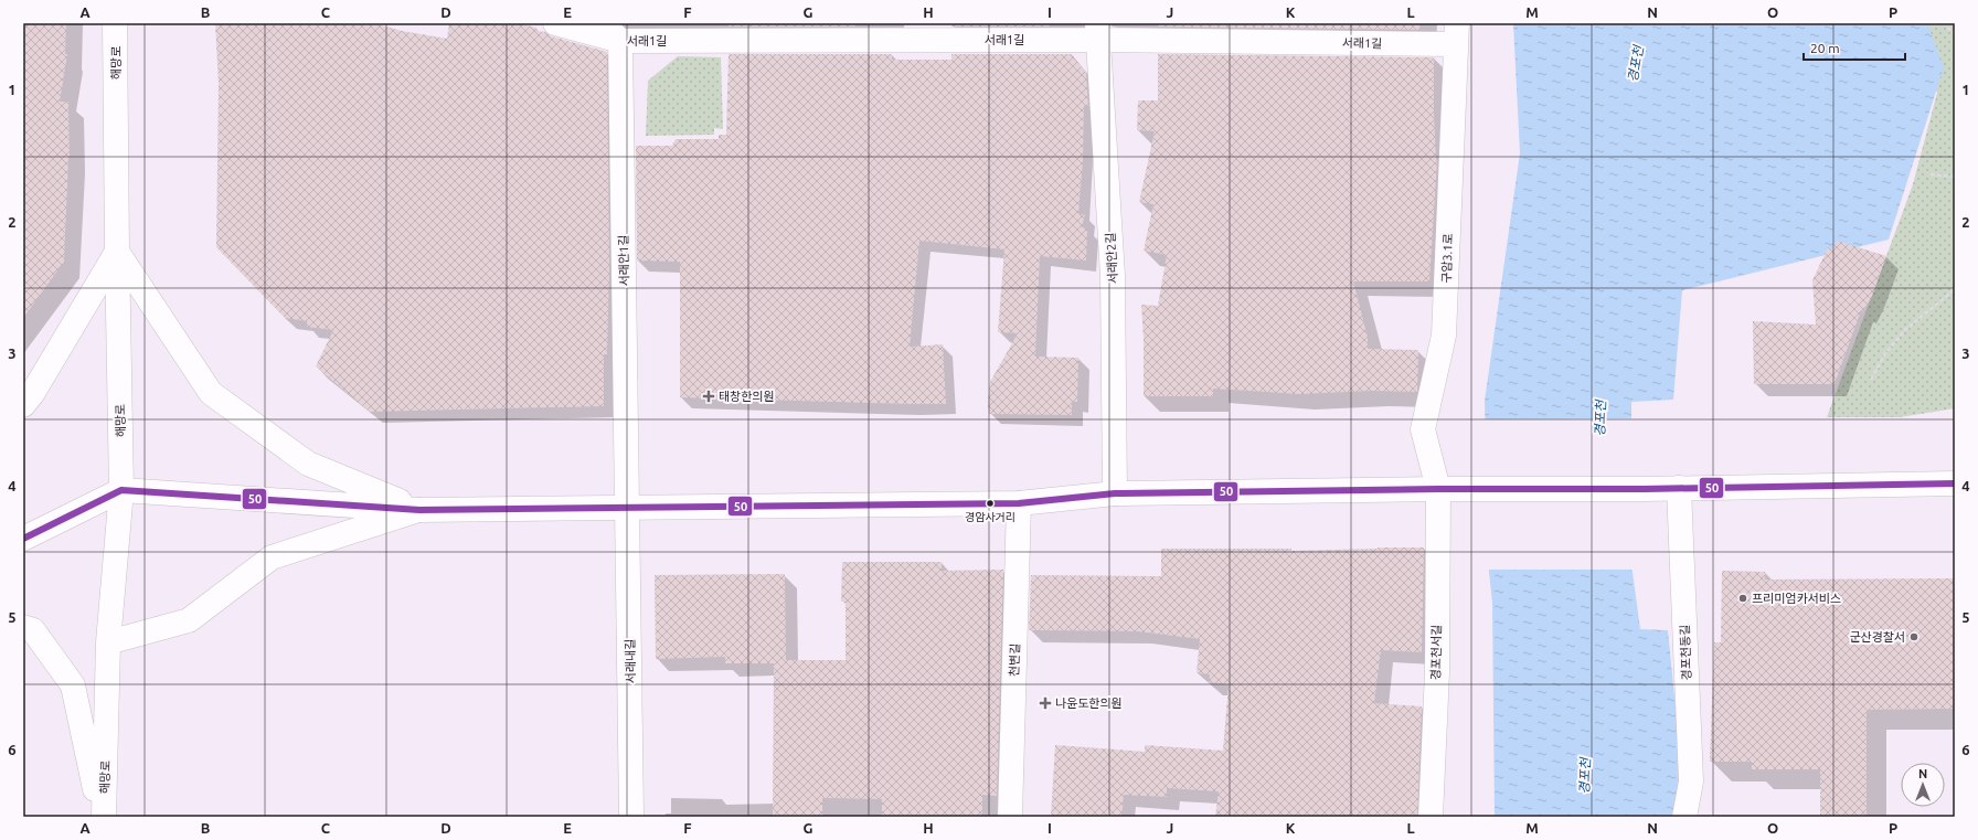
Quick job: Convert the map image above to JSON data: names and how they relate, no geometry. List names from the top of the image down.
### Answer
{
  "streets": {
    "street": [
      "서래1길",
      "해망로",
      "서래안2길",
      "구암3.1로",
      "서래안1길",
      "경포천서길",
      "경포천동길",
      "천변길",
      "서래내길"
    ]
  },
  "crossings": [
    ["서래1길", "서래안2길"],
    ["서래1길", "구암3.1로"],
    ["서래1길", "서래안1길"],
    ["구암3.1로", "경포천서길"],
    ["서래안1길", "서래내길"]
  ],
  "water": ["경포천"],
  "places": {
    "health": ["태창한의원", "나윤도한의원"],
    "other": ["경암사거리", "프리미엄카서비스", "군산경찰서"]
  },
  "lines": ["transit line 50"],
  "scale_bar": "20 m",
  "north": "top",
  "grid": {
    "columns": [
      "A",
      "B",
      "C",
      "D",
      "E",
      "F",
      "G",
      "H",
      "I",
      "J",
      "K",
      "L",
      "M",
      "N",
      "O",
      "P"
    ],
    "rows": [
      "1",
      "2",
      "3",
      "4",
      "5",
      "6"
    ]
  }
}
